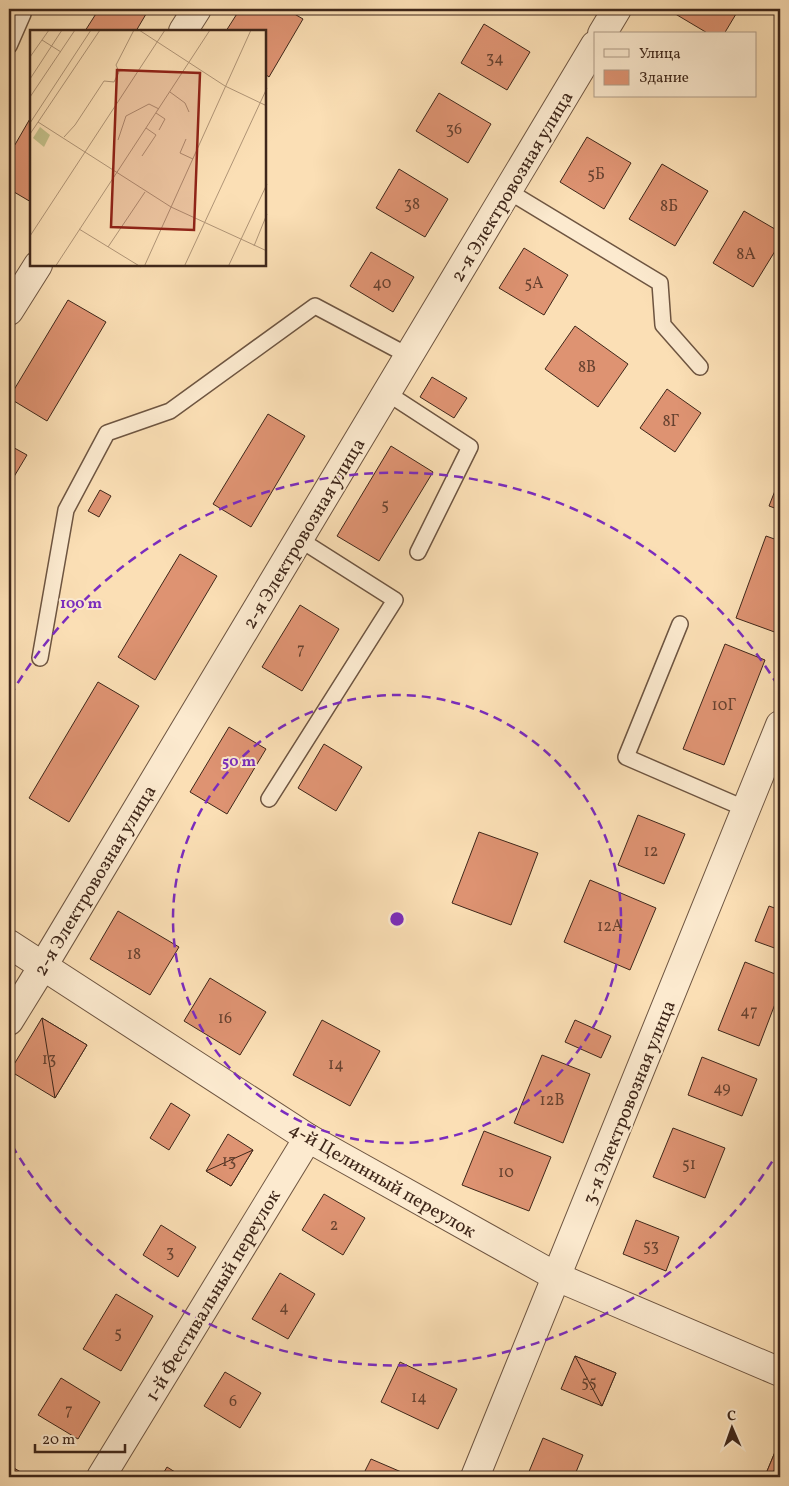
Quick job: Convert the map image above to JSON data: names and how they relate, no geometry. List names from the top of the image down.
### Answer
{
  "streets": {
    "street": [
      "2-я Электровозная улица",
      "3-я Электровозная улица",
      "4-й Целинный переулок",
      "1-й Фестивальный переулок"
    ]
  },
  "crossings": [
    ["2-я Электровозная улица", "4-й Целинный переулок"],
    ["3-я Электровозная улица", "4-й Целинный переулок"],
    ["4-й Целинный переулок", "1-й Фестивальный переулок"]
  ],
  "house_numbers": [
    "34",
    "36",
    "5Б",
    "38",
    "8Б",
    "8А",
    "40",
    "5А",
    "8В",
    "8Г",
    "5",
    "7",
    "10Г",
    "12",
    "12А",
    "18",
    "47",
    "16",
    "13",
    "14",
    "49",
    "12В",
    "13",
    "51",
    "10",
    "2",
    "53",
    "3",
    "4",
    "5",
    "55",
    "14",
    "6",
    "7"
  ],
  "legend": ["Улица", "Здание"],
  "scale_bar": "20 m",
  "north": "top",
  "rings": ["100 m", "50 m"]
}
